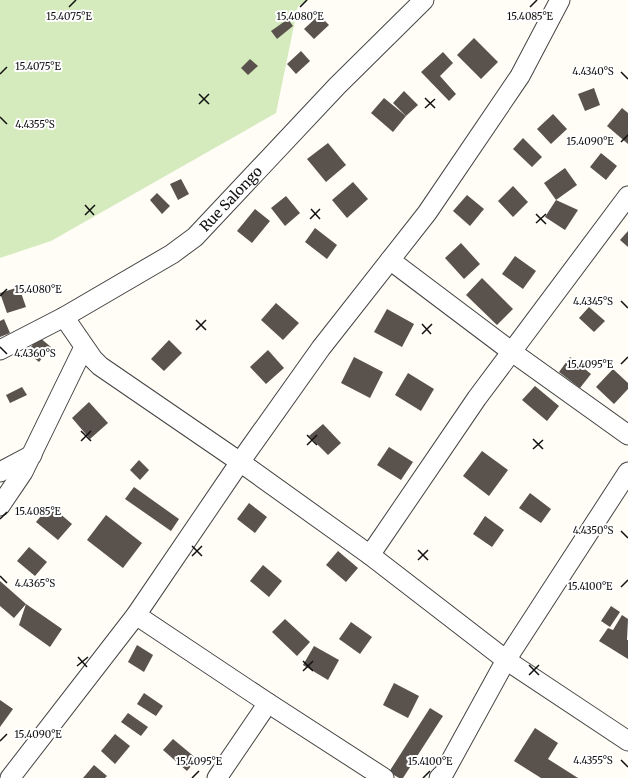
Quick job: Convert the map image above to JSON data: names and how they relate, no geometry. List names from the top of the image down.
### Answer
{
  "streets": {
    "street": ["Rue Salongo"]
  },
  "coordinates": [
    "15.4075°E",
    "15.4080°E",
    "15.4085°E",
    "4.4340°S",
    "4.4355°S",
    "15.4090°E",
    "4.4345°S",
    "4.4360°S",
    "15.4095°E",
    "4.4350°S",
    "4.4365°S",
    "15.4100°E"
  ]
}
